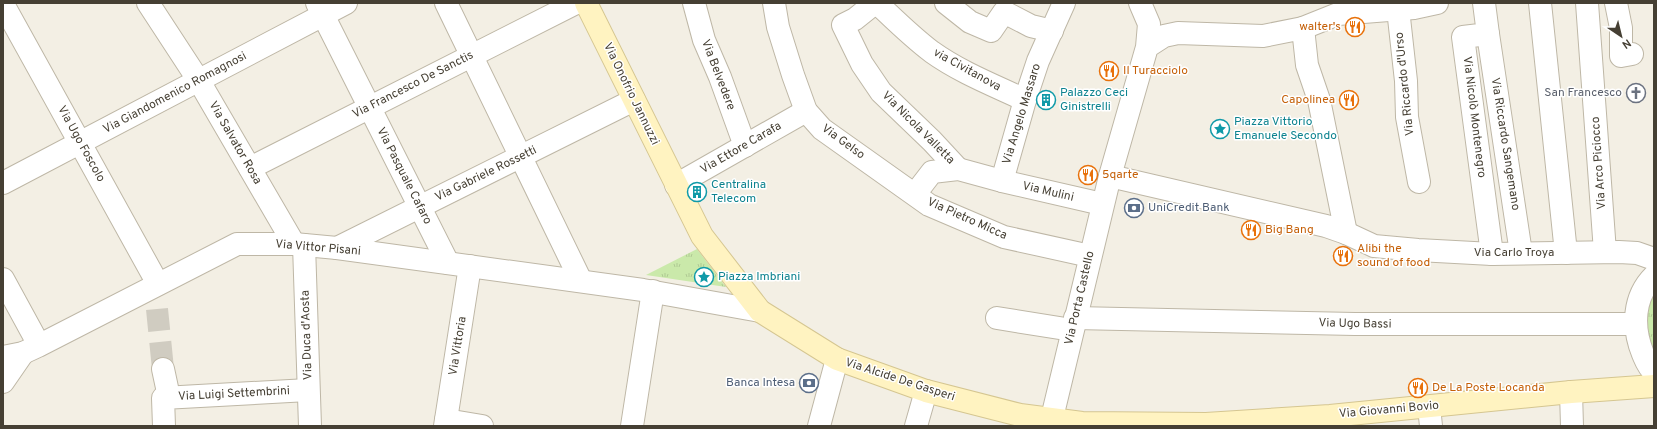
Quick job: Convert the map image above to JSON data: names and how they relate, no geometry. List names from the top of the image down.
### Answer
{
  "streets": {
    "street": [
      "via Civitanova",
      "Via Belvedere",
      "Via Riccardo d'Urso",
      "Via Francesco De Sanctis",
      "Via Giandomenico Romagnosi",
      "Via Onofrio Jannuzzi",
      "Via Angelo Massaro",
      "Via Nicolò Montenegro",
      "Via Nicola Valletta",
      "Via Gelso",
      "Via Salvator Rosa",
      "Via Ugo Foscolo",
      "Via Riccardo Sangemano",
      "Via Ettore Carafa",
      "Via Arco Piciocco",
      "Via Gabriele Rossetti",
      "Via Pasquale Cafaro",
      "Via Mulini",
      "Via Pietro Micca",
      "Via Vittor Pisani",
      "Via Carlo Troya",
      "Via Porta Castello",
      "Via Ugo Bassi",
      "Via Duca d'Aosta",
      "Via Vittoria",
      "Via Alcide De Gasperi",
      "Via Luigi Settembrini",
      "Via Giovanni Bovio"
    ]
  },
  "crossings": [
    ["via Civitanova", "Via Angelo Massaro"],
    ["Via Belvedere", "Via Ettore Carafa"],
    ["Via Francesco De Sanctis", "Via Salvator Rosa"],
    ["Via Francesco De Sanctis", "Via Pasquale Cafaro"],
    ["Via Giandomenico Romagnosi", "Via Salvator Rosa"],
    ["Via Giandomenico Romagnosi", "Via Ugo Foscolo"],
    ["Via Giandomenico Romagnosi", "Via Pasquale Cafaro"],
    ["Via Onofrio Jannuzzi", "Via Ettore Carafa"],
    ["Via Onofrio Jannuzzi", "Via Gabriele Rossetti"],
    ["Via Angelo Massaro", "Via Mulini"],
    ["Via Nicolò Montenegro", "Via Riccardo Sangemano"],
    ["Via Nicolò Montenegro", "Via Carlo Troya"],
    ["Via Nicola Valletta", "Via Mulini"],
    ["Via Gelso", "Via Ettore Carafa"],
    ["Via Gelso", "Via Pietro Micca"],
    ["Via Salvator Rosa", "Via Vittor Pisani"],
    ["Via Salvator Rosa", "Via Duca d'Aosta"],
    ["Via Ugo Foscolo", "Via Vittor Pisani"],
    ["Via Riccardo Sangemano", "Via Carlo Troya"],
    ["Via Arco Piciocco", "Via Carlo Troya"],
    ["Via Gabriele Rossetti", "Via Pasquale Cafaro"],
    ["Via Gabriele Rossetti", "Via Vittor Pisani"],
    ["Via Pasquale Cafaro", "Via Vittor Pisani"],
    ["Via Mulini", "Via Porta Castello"],
    ["Via Pietro Micca", "Via Porta Castello"],
    ["Via Vittor Pisani", "Via Duca d'Aosta"],
    ["Via Vittor Pisani", "Via Vittoria"],
    ["Via Porta Castello", "Via Ugo Bassi"],
    ["Via Porta Castello", "Via Alcide De Gasperi"],
    ["Via Porta Castello", "Via Giovanni Bovio"],
    ["Via Duca d'Aosta", "Via Luigi Settembrini"],
    ["Via Alcide De Gasperi", "Via Giovanni Bovio"]
  ],
  "places": {
    "restaurant": [
      "walter's",
      "Il Turacciolo",
      "Capolinea",
      "5qarte",
      "Big Bang",
      "Alibi the sound of food",
      "De La Poste Locanda"
    ],
    "church": ["San Francesco"],
    "building": ["Palazzo Ceci Ginistrelli", "Centralina Telecom"],
    "place": ["Piazza Vittorio Emanuele Secondo", "Piazza Imbriani"],
    "bank": ["UniCredit Bank", "Banca Intesa"]
  },
  "north": "bottom right"
}
